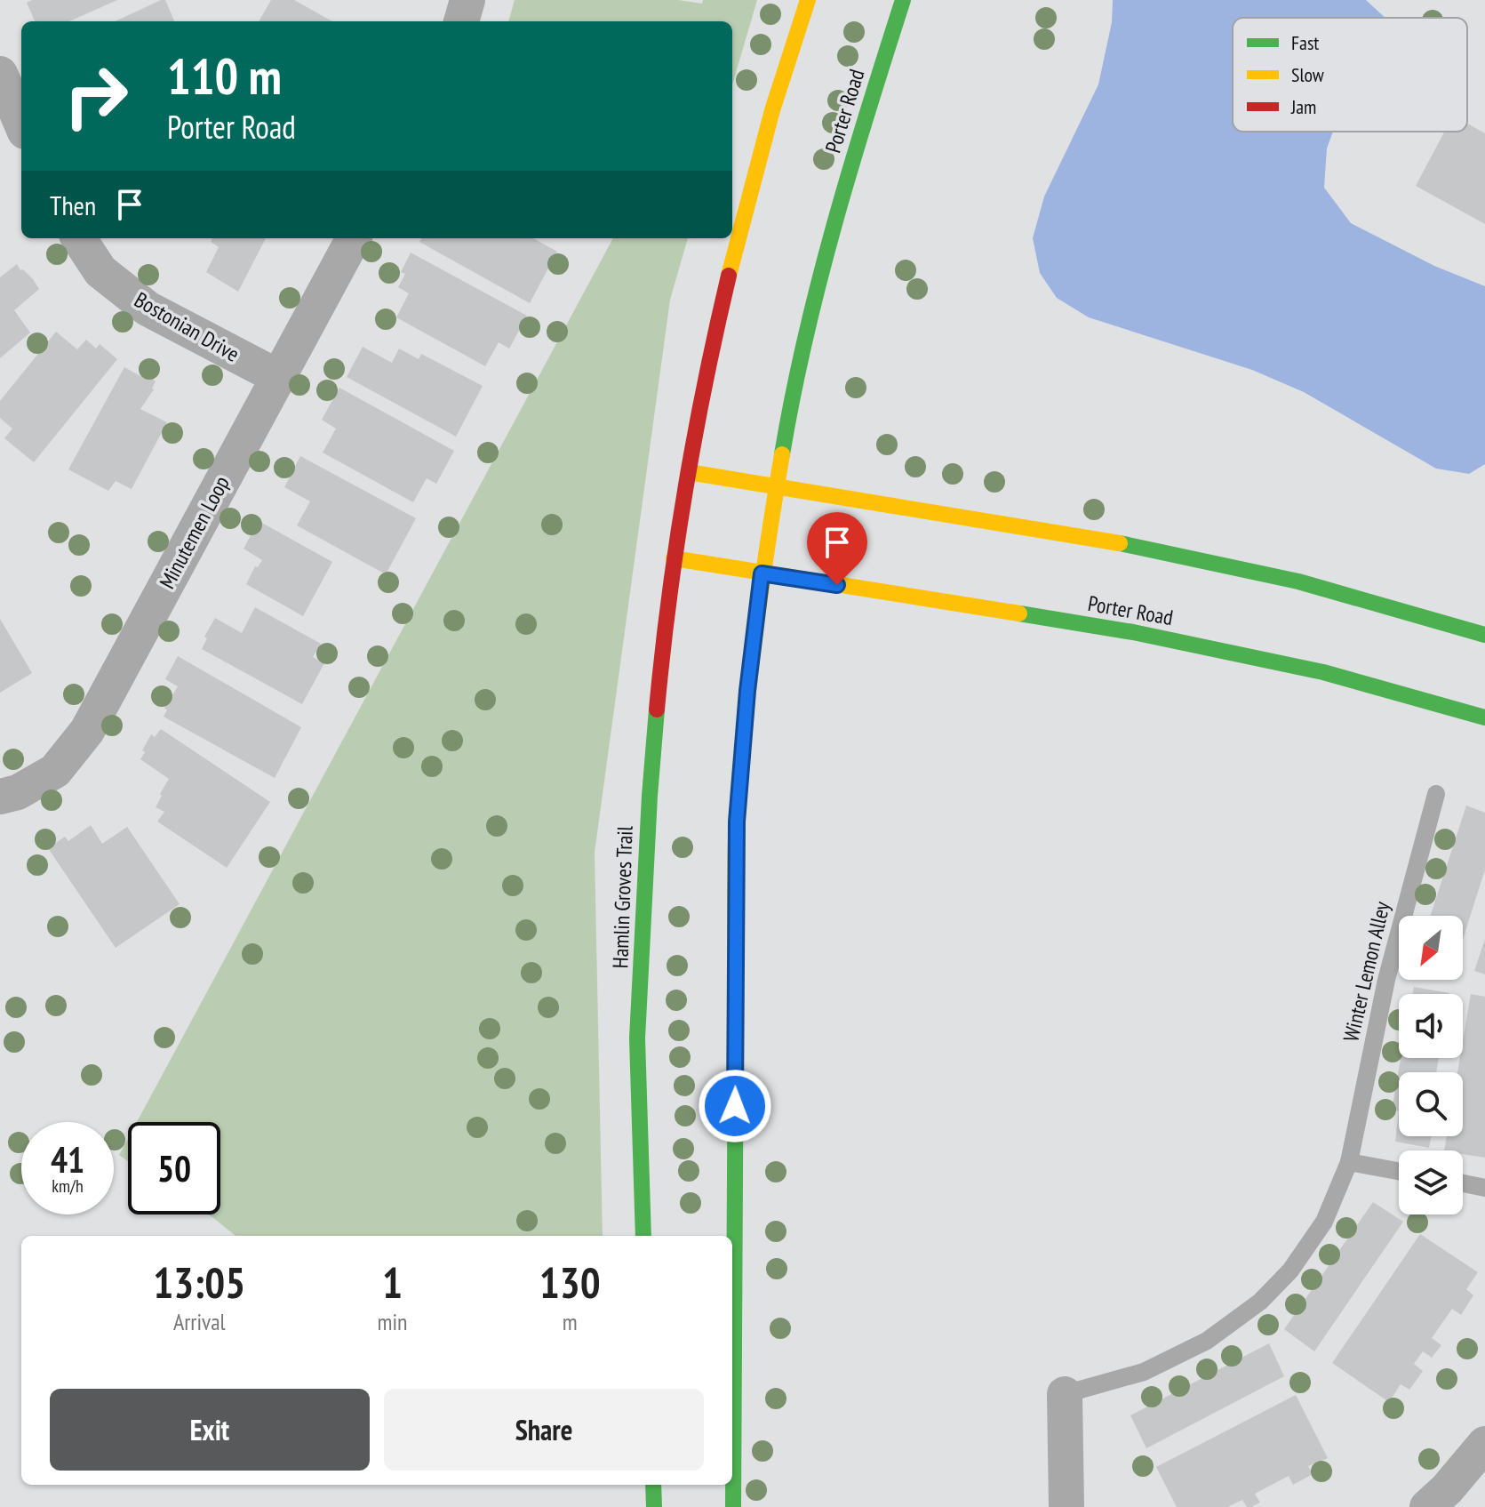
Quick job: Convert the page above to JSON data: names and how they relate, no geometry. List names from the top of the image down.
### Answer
{
  "streets": {
    "main road": ["Porter Road", "Hamlin Groves Trail"],
    "street": ["Bostonian Drive", "Minutemen Loop"],
    "lane": ["Winter Lemon Alley"]
  },
  "crossings": [
    ["Porter Road", "Hamlin Groves Trail"],
    ["Bostonian Drive", "Minutemen Loop"]
  ],
  "legend": ["Fast", "Slow", "Jam"],
  "north": "bottom left",
  "page": {
    "turn": ["110 m", "Porter Road"],
    "then": "Then",
    "speed": "41 km/h",
    "limit": "50",
    "eta": [
      "13:05",
      "Arrival",
      "1",
      "min",
      "130",
      "m"
    ],
    "buttons": ["Exit", "Share"]
  }
}
